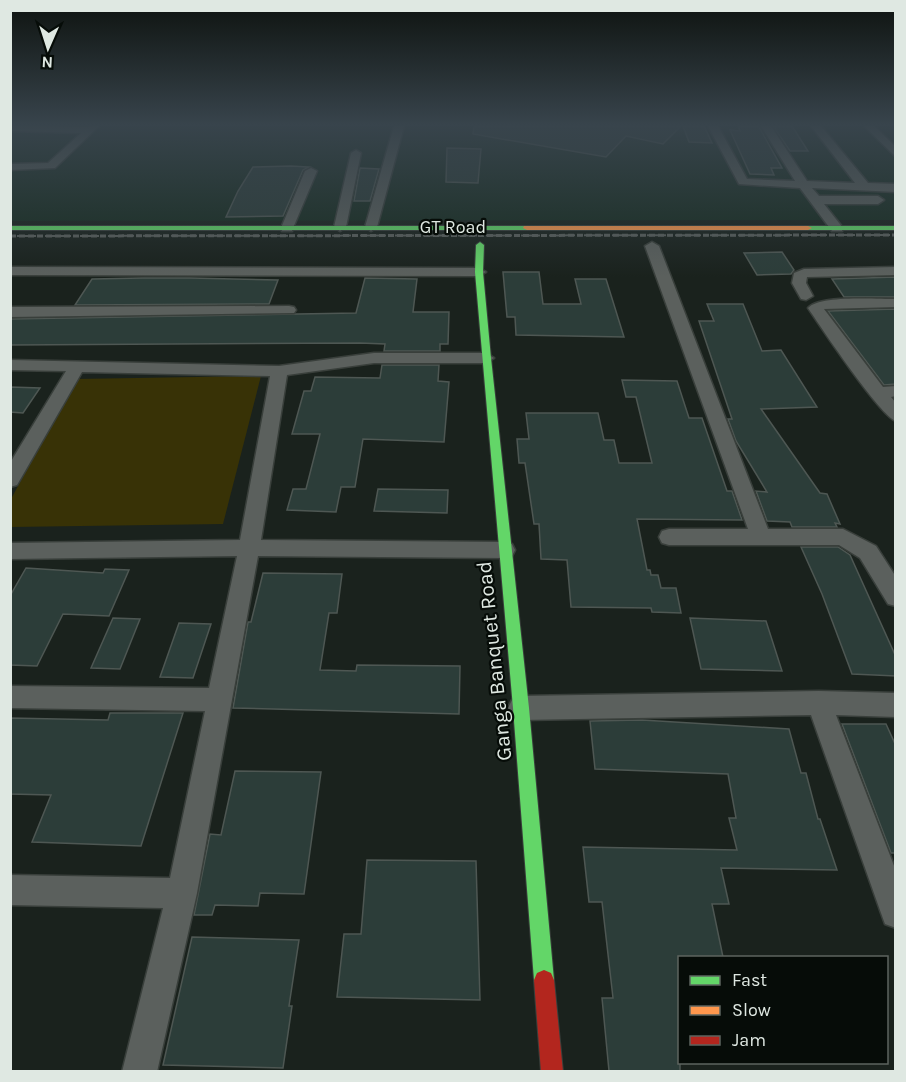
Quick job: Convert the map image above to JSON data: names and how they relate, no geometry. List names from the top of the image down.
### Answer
{
  "streets": {
    "main road": ["GT Road", "Ganga Banquet Road"]
  },
  "legend": ["Fast", "Slow", "Jam"],
  "north": "bottom"
}
